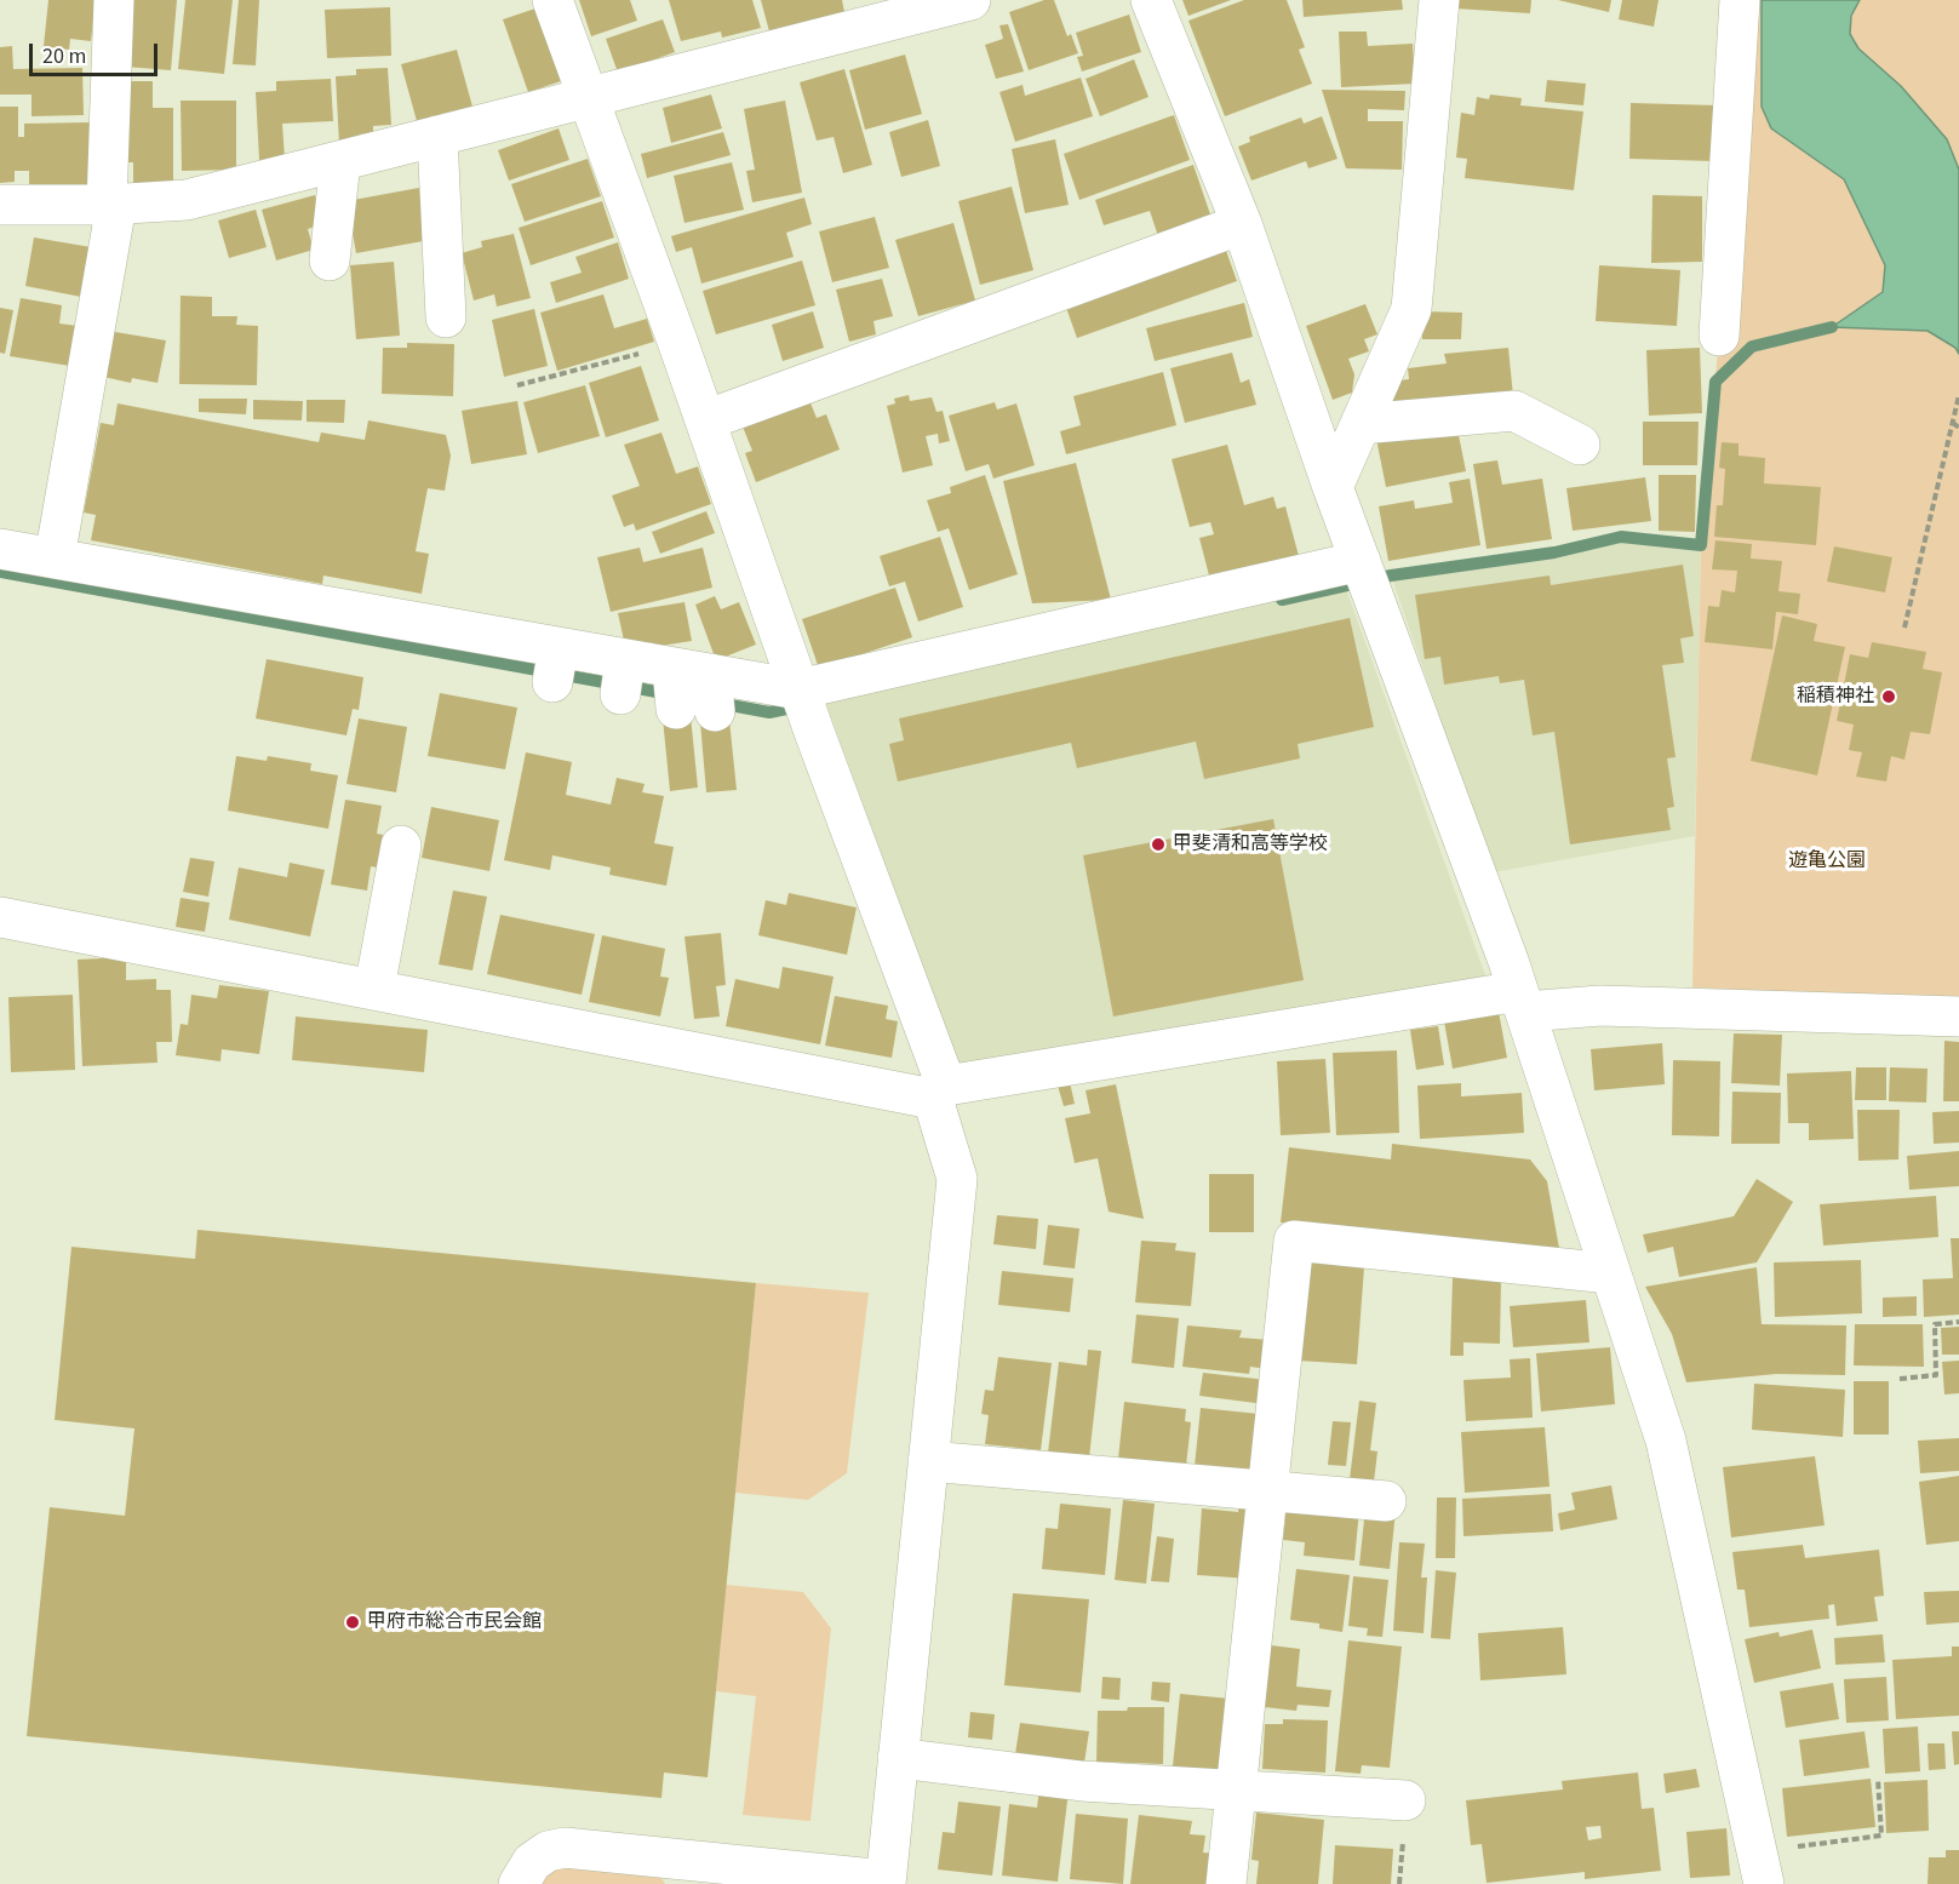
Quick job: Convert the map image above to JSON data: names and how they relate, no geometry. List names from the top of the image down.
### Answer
{
  "parks": ["遊亀公園"],
  "places": ["稲積神社", "甲斐清和高等学校", "甲府市総合市民会館"],
  "scale_bar": "20 m"
}
